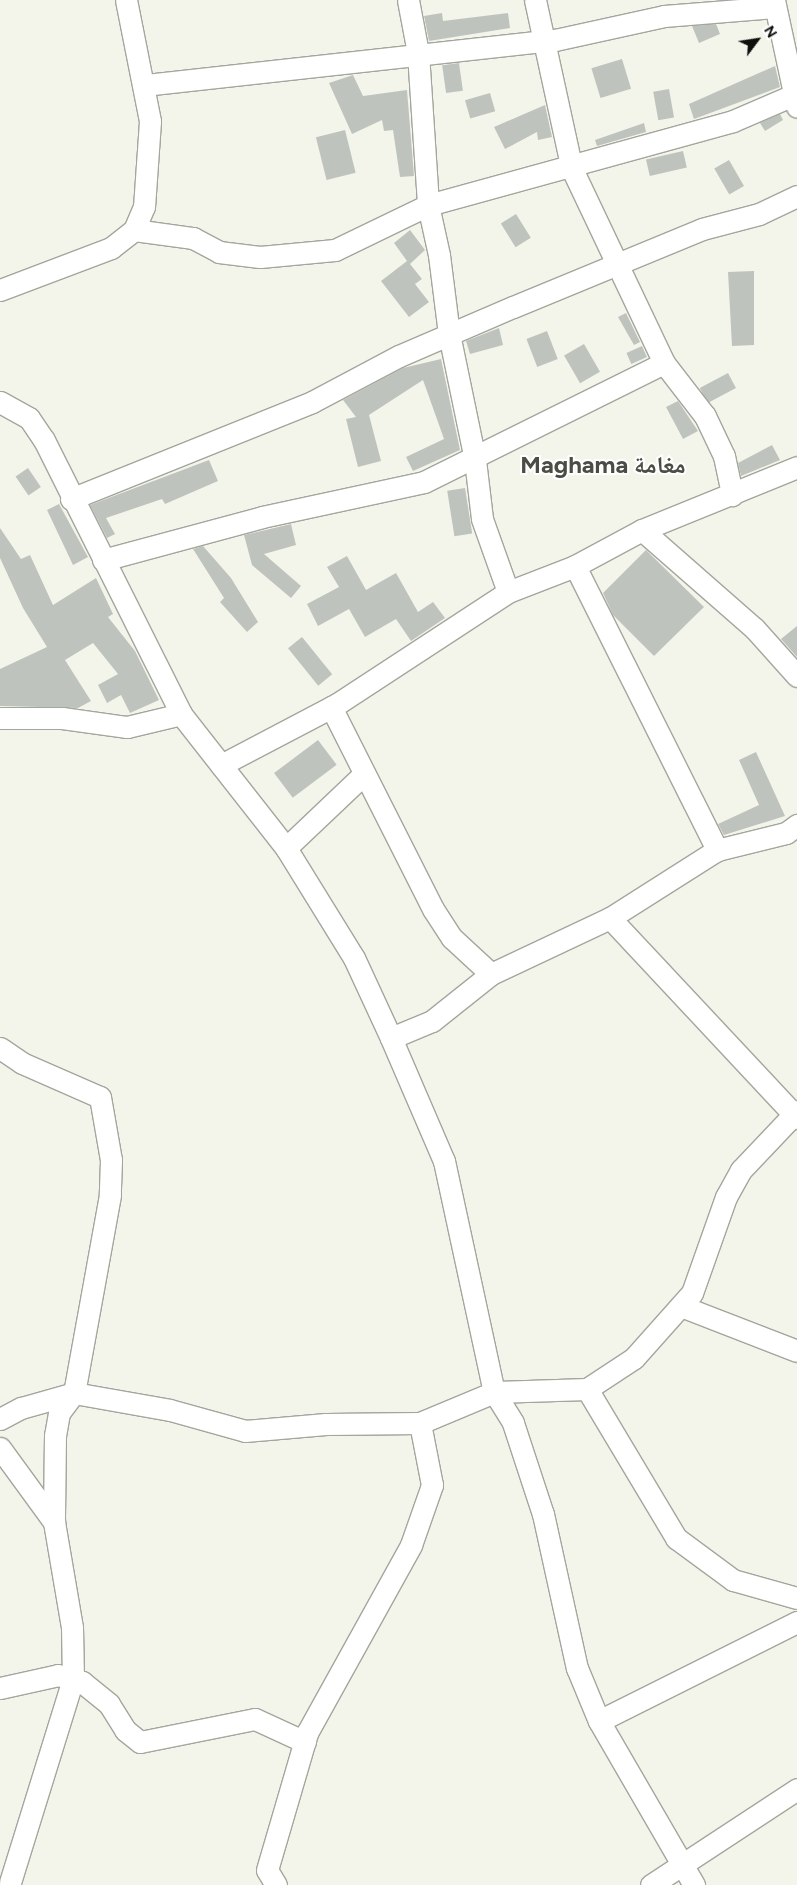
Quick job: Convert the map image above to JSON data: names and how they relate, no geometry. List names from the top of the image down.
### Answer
{
  "districts": ["Maghama مغامة"],
  "north": "top right"
}
